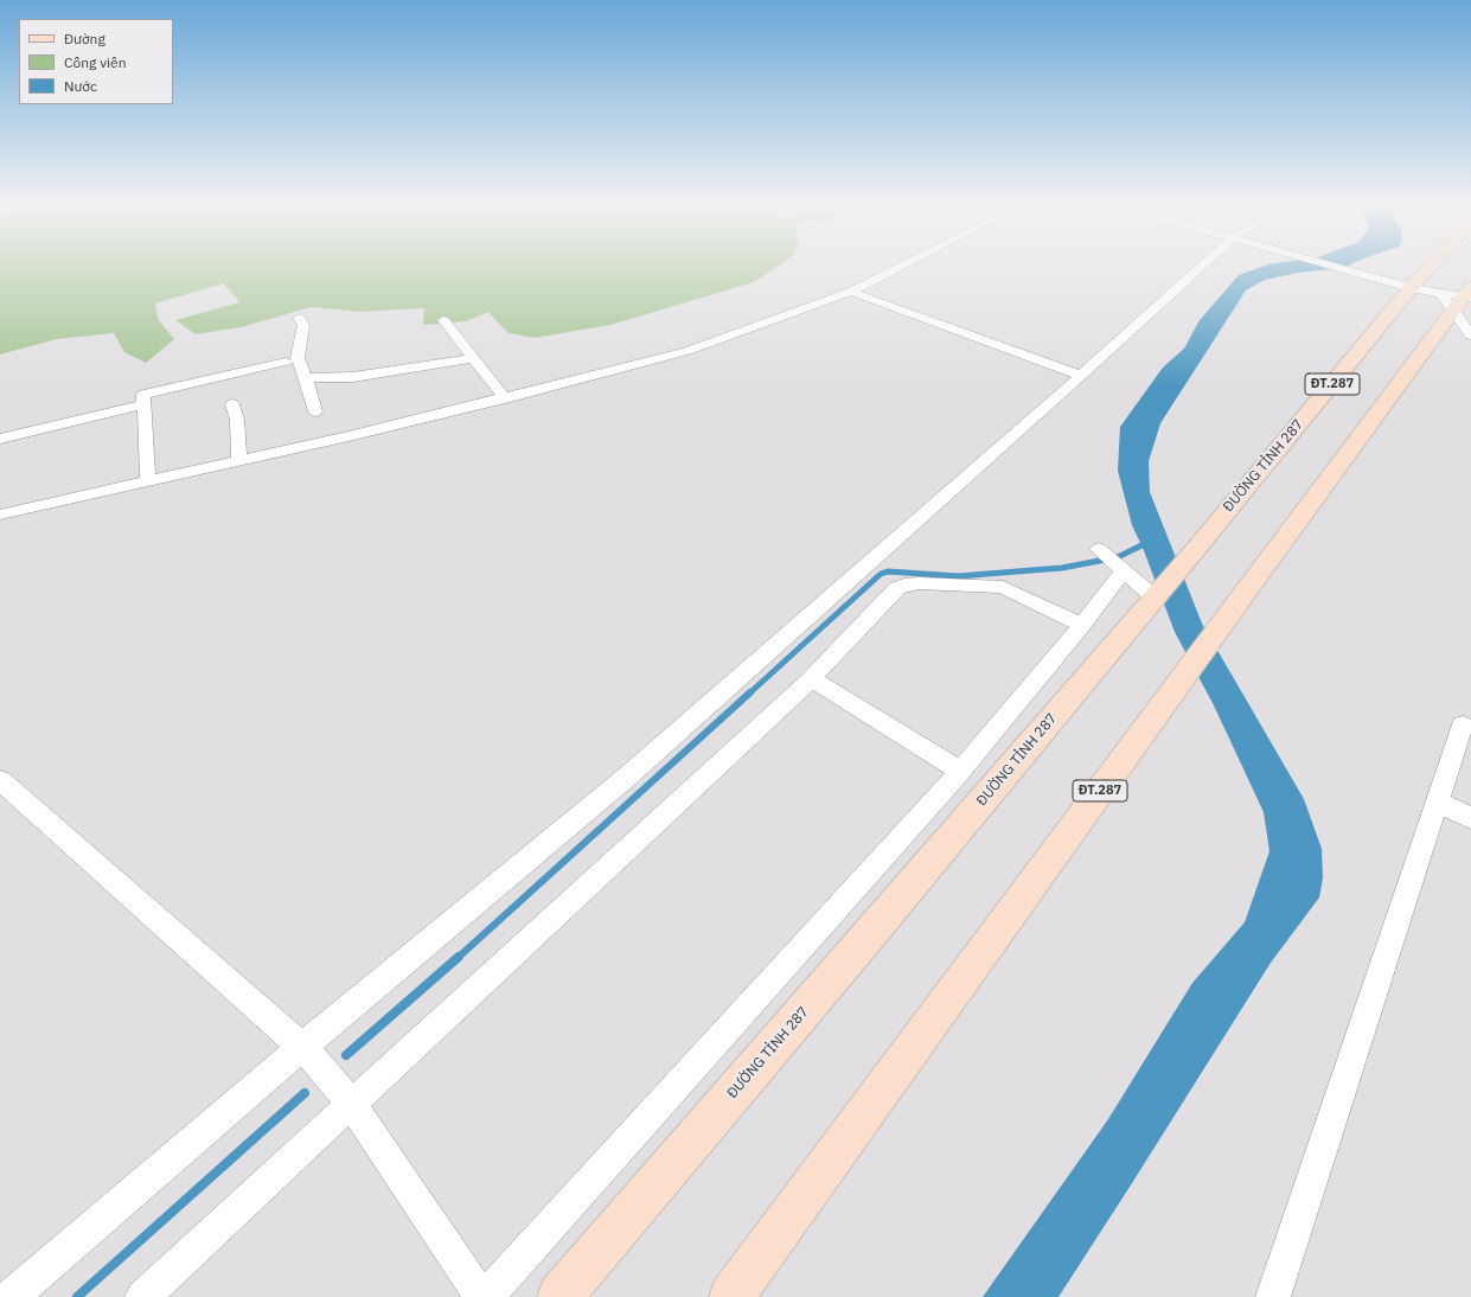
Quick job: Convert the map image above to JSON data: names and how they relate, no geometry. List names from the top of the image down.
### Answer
{
  "streets": {
    "main road": ["ĐT.287", "ĐƯỜNG TỈNH 287"]
  },
  "legend": ["Đường", "Công viên", "Nước"]
}
